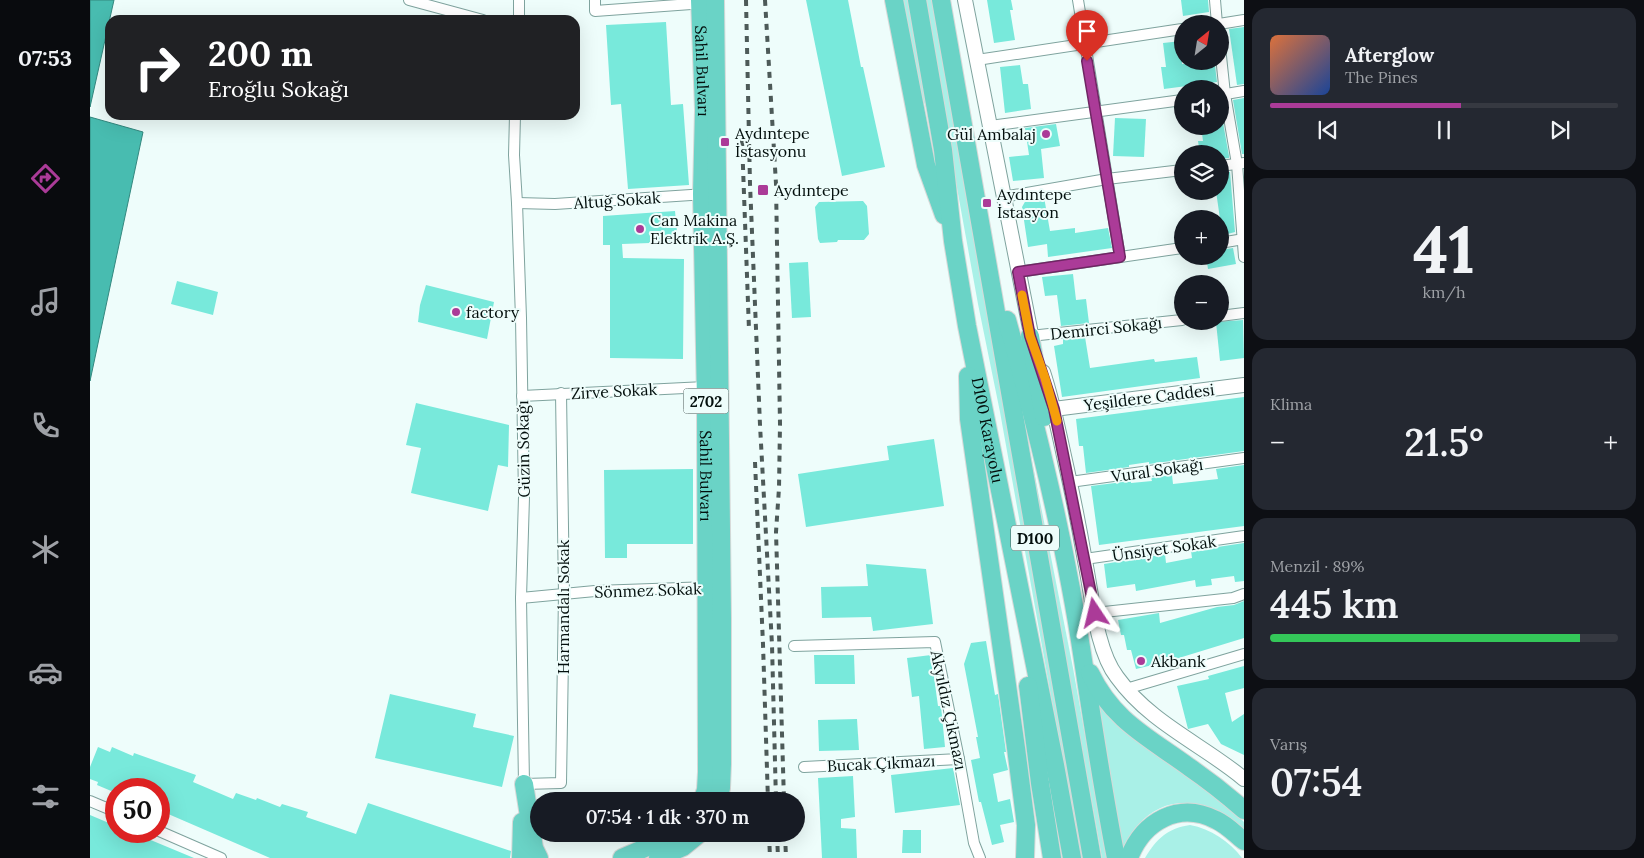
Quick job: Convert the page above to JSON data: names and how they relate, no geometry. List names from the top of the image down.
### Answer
{
  "streets": {
    "highway": [
      "Sahil Bulvarı",
      "2702",
      "D100 Karayolu",
      "D100"
    ],
    "main road": ["Yeşildere Caddesi"],
    "street": [
      "Altuğ Sokak",
      "Demirci Sokağı",
      "Zirve Sokak",
      "Güzin Sokağı",
      "Vural Sokağı",
      "Ünsiyet Sokak",
      "Sönmez Sokak",
      "Harmandalı Sokak",
      "Akyıldız Çıkmazı",
      "Bucak Çıkmazı"
    ]
  },
  "crossings": [
    ["Sahil Bulvarı", "Altuğ Sokak"],
    ["Sahil Bulvarı", "Zirve Sokak"],
    ["Sahil Bulvarı", "Sönmez Sokak"],
    ["Altuğ Sokak", "Güzin Sokağı"],
    ["Zirve Sokak", "Güzin Sokağı"],
    ["Zirve Sokak", "Harmandalı Sokak"],
    ["Güzin Sokağı", "Sönmez Sokak"],
    ["Güzin Sokağı", "Harmandalı Sokak"],
    ["Sönmez Sokak", "Harmandalı Sokak"],
    ["Akyıldız Çıkmazı", "Bucak Çıkmazı"]
  ],
  "places": {
    "other": [
      "Gül Ambalaj",
      "Can Makina Elektrik A.Ş.",
      "factory",
      "Akbank"
    ],
    "transit": ["Aydıntepe İstasyonu", "Aydıntepe", "Aydıntepe İstasyon"]
  },
  "north": "top right",
  "page": {
    "tabs": "07:53",
    "map_buttons": ["+", "−"],
    "turn": ["200 m", "Eroğlu Sokağı"],
    "song": ["Afterglow", "The Pines"],
    "tile": [
      ["41", "km/h"],
      "Klima",
      ["Menzil · 89%", "445 km"],
      ["Varış", "07:54"]
    ],
    "heat": ["−", "21.5°", "+"],
    "limit": "50",
    "trip": "07:54 · 1 dk · 370 m"
  }
}
